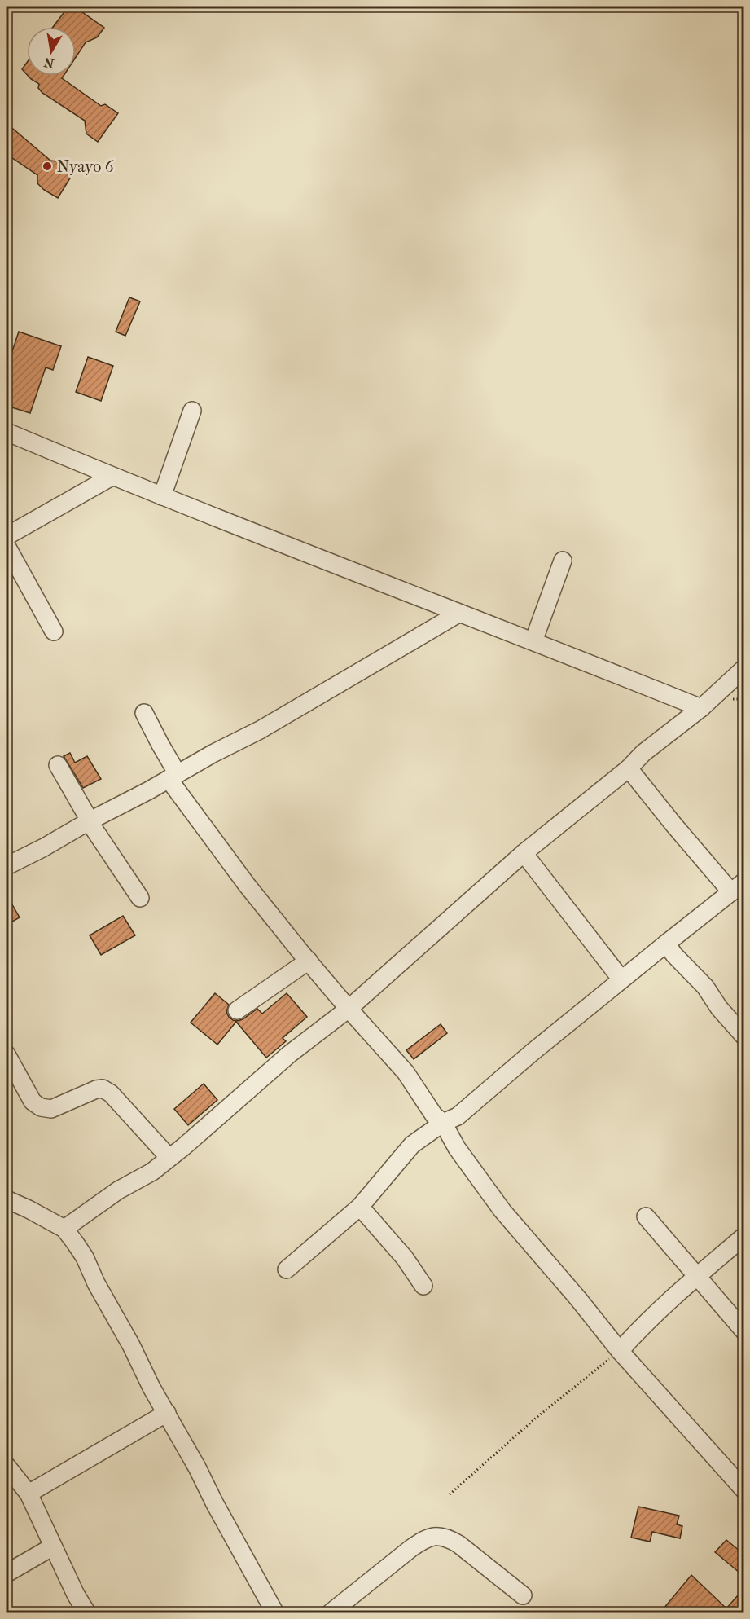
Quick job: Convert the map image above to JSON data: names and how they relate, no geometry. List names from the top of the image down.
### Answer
{
  "places": ["Nyayo 6"],
  "north": "bottom"
}
